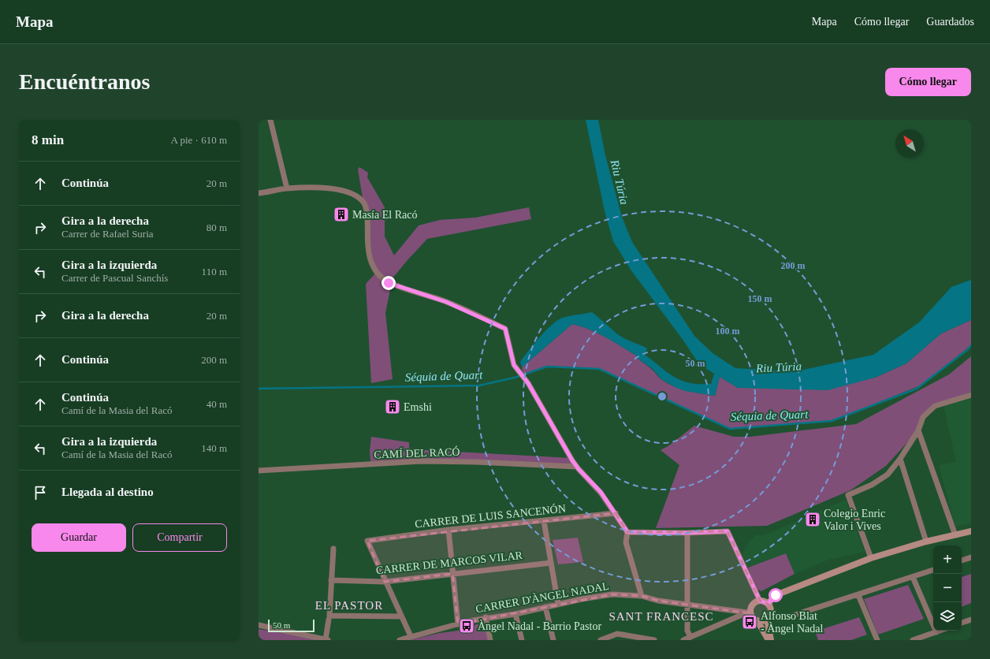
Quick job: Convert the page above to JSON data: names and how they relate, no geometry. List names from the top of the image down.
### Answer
{
  "streets": {
    "street": [
      "CAMÍ DEL RACÓ",
      "CARRER DE LUIS SANCENÓN",
      "CARRER DE MARCOS VILAR",
      "CARRER D'ÀNGEL NADAL"
    ]
  },
  "crossings": [
    ["CARRER DE LUIS SANCENÓN", "CARRER DE MARCOS VILAR"]
  ],
  "districts": ["EL PASTOR", "SANT FRANCESC"],
  "water": ["Riu Túria", "Séquia de Quart"],
  "places": {
    "building": ["Masía El Racó", "Emshi", "Colegio Enric Valor i Vives"],
    "bus stop": ["Alfonso Blat - Àngel Nadal", "Àngel Nadal - Barrio Pastor"]
  },
  "scale_bar": "50 m",
  "north": "top left",
  "page": {
    "header": "Mapa",
    "nav": ["Mapa", "Cómo llegar", "Guardados"],
    "buttons": [
      "Cómo llegar",
      ["Guardar", "Compartir"]
    ],
    "title": "Encuéntranos",
    "heading": ["8 min", "A pie · 610 m"],
    "list": [
      ["Continúa", "20 m"],
      ["Gira a la derecha", "Carrer de Rafael Suria", "80 m"],
      ["Gira a la izquierda", "Carrer de Pascual Sanchís", "110 m"],
      ["Gira a la derecha", "20 m"],
      ["Continúa", "200 m"],
      ["Continúa", "Camí de la Masia del Racó", "40 m"],
      ["Gira a la izquierda", "Camí de la Masia del Racó", "140 m"],
      "Llegada al destino"
    ],
    "map_buttons": ["+", "−"],
    "scale": "50 m"
  },
  "rings": [
    "200 m",
    "150 m",
    "100 m",
    "50 m"
  ]
}
